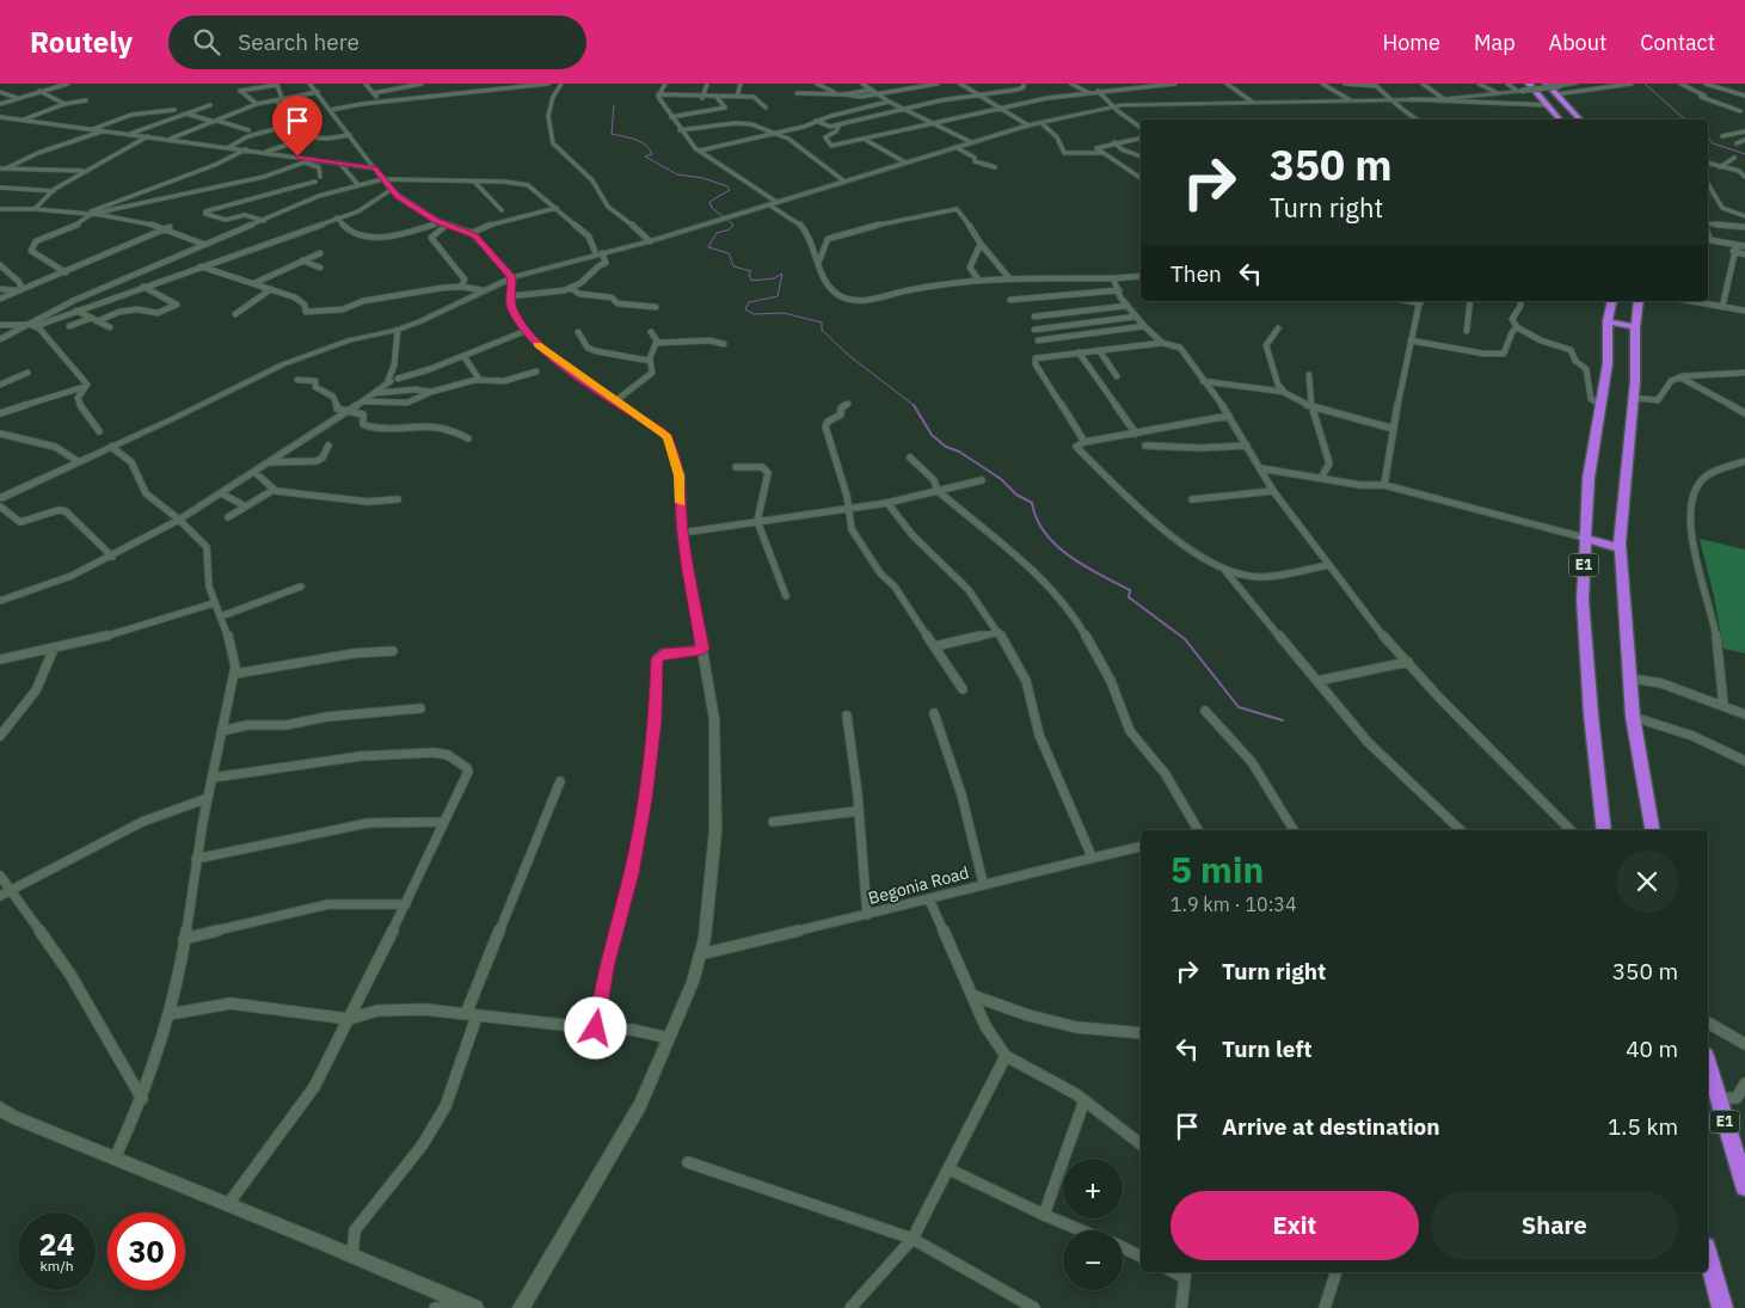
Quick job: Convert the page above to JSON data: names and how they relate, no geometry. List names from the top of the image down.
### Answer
{
  "streets": {
    "highway": ["E1"],
    "street": ["Begonia Road"]
  },
  "page": {
    "header": "Routely",
    "search": "Search here",
    "nav": [
      "Home",
      "Map",
      "About",
      "Contact"
    ],
    "turn": ["350 m", "Turn right"],
    "then": "Then",
    "heading": ["5 min", "1.9 km · 10:34"],
    "list": [
      {
        "name": "Turn right",
        "value": "350 m"
      },
      {
        "name": "Turn left",
        "value": "40 m"
      },
      {
        "name": "Arrive at destination",
        "value": "1.5 km"
      }
    ],
    "map_buttons": ["+", "−"],
    "buttons": ["Exit", "Share"],
    "speed": "24 km/h",
    "limit": "30"
  }
}
